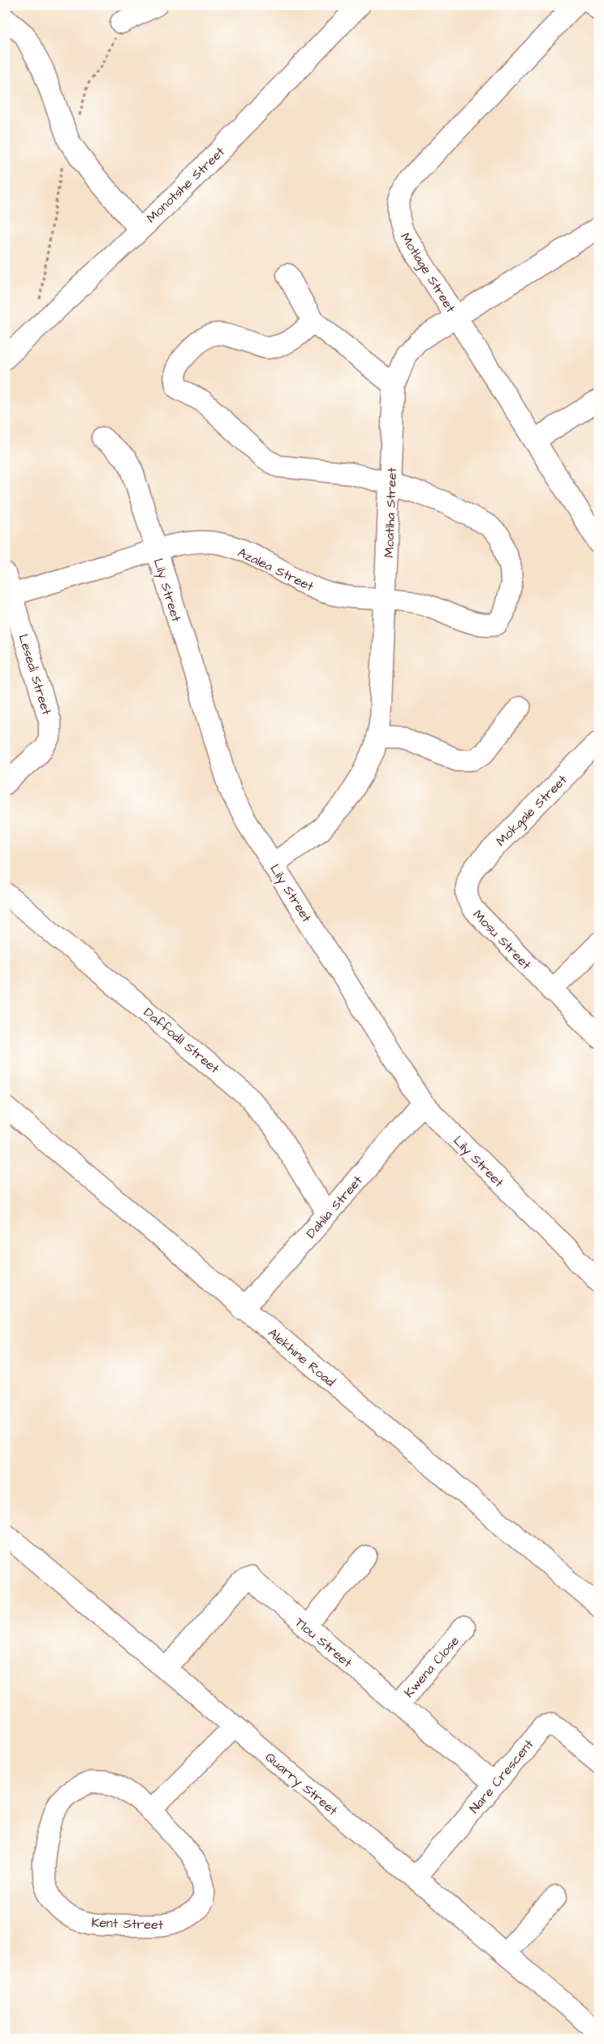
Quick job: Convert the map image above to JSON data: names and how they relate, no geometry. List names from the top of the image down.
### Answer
{
  "streets": {
    "street": [
      "Monotshe Street",
      "Motlage Street",
      "Moatlha Street",
      "Azalea Street",
      "Lily Street",
      "Lesedi Street",
      "Mokgale Street",
      "Mosu Street",
      "Daffodil Street",
      "Dahlia Street",
      "Alekhine Road",
      "Tlou Street",
      "Kwena Close",
      "Nare Crescent",
      "Quarry Street",
      "Kent Street"
    ]
  },
  "crossings": [
    ["Motlage Street", "Moatlha Street"],
    ["Moatlha Street", "Azalea Street"],
    ["Moatlha Street", "Lily Street"],
    ["Azalea Street", "Lily Street"],
    ["Azalea Street", "Lesedi Street"],
    ["Lily Street", "Dahlia Street"],
    ["Mokgale Street", "Mosu Street"],
    ["Daffodil Street", "Dahlia Street"],
    ["Dahlia Street", "Alekhine Road"],
    ["Tlou Street", "Kwena Close"],
    ["Tlou Street", "Nare Crescent"],
    ["Tlou Street", "Quarry Street"],
    ["Nare Crescent", "Quarry Street"]
  ]
}
